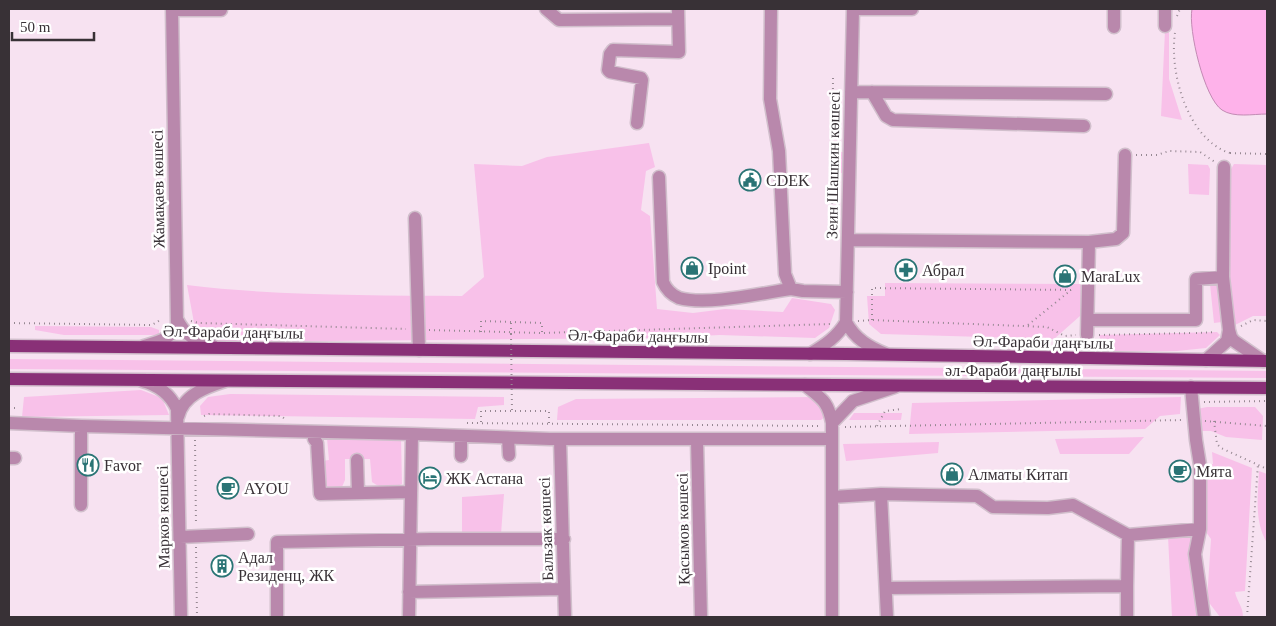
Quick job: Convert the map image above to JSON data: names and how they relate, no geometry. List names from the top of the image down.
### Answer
{
  "streets": {
    "main road": ["Әл-Фараби даңғылы", "әл-Фараби даңғылы"],
    "street": [
      "Зеин Шашкин көшесі",
      "Жамақаев көшесі",
      "Марков көшесі",
      "Бальзак көшесі",
      "Қасымов көшесі"
    ]
  },
  "places": {
    "public building": ["CDEK"],
    "shop": ["Ipoint", "MaraLux", "Алматы Китап"],
    "pharmacy": ["Абрал"],
    "restaurant": ["Favor"],
    "cafe": ["Мята", "AYOU"],
    "hotel": ["ЖК Астана"],
    "building": ["Адал Резиденц, ЖК"]
  },
  "scale_bar": "50 m"
}
